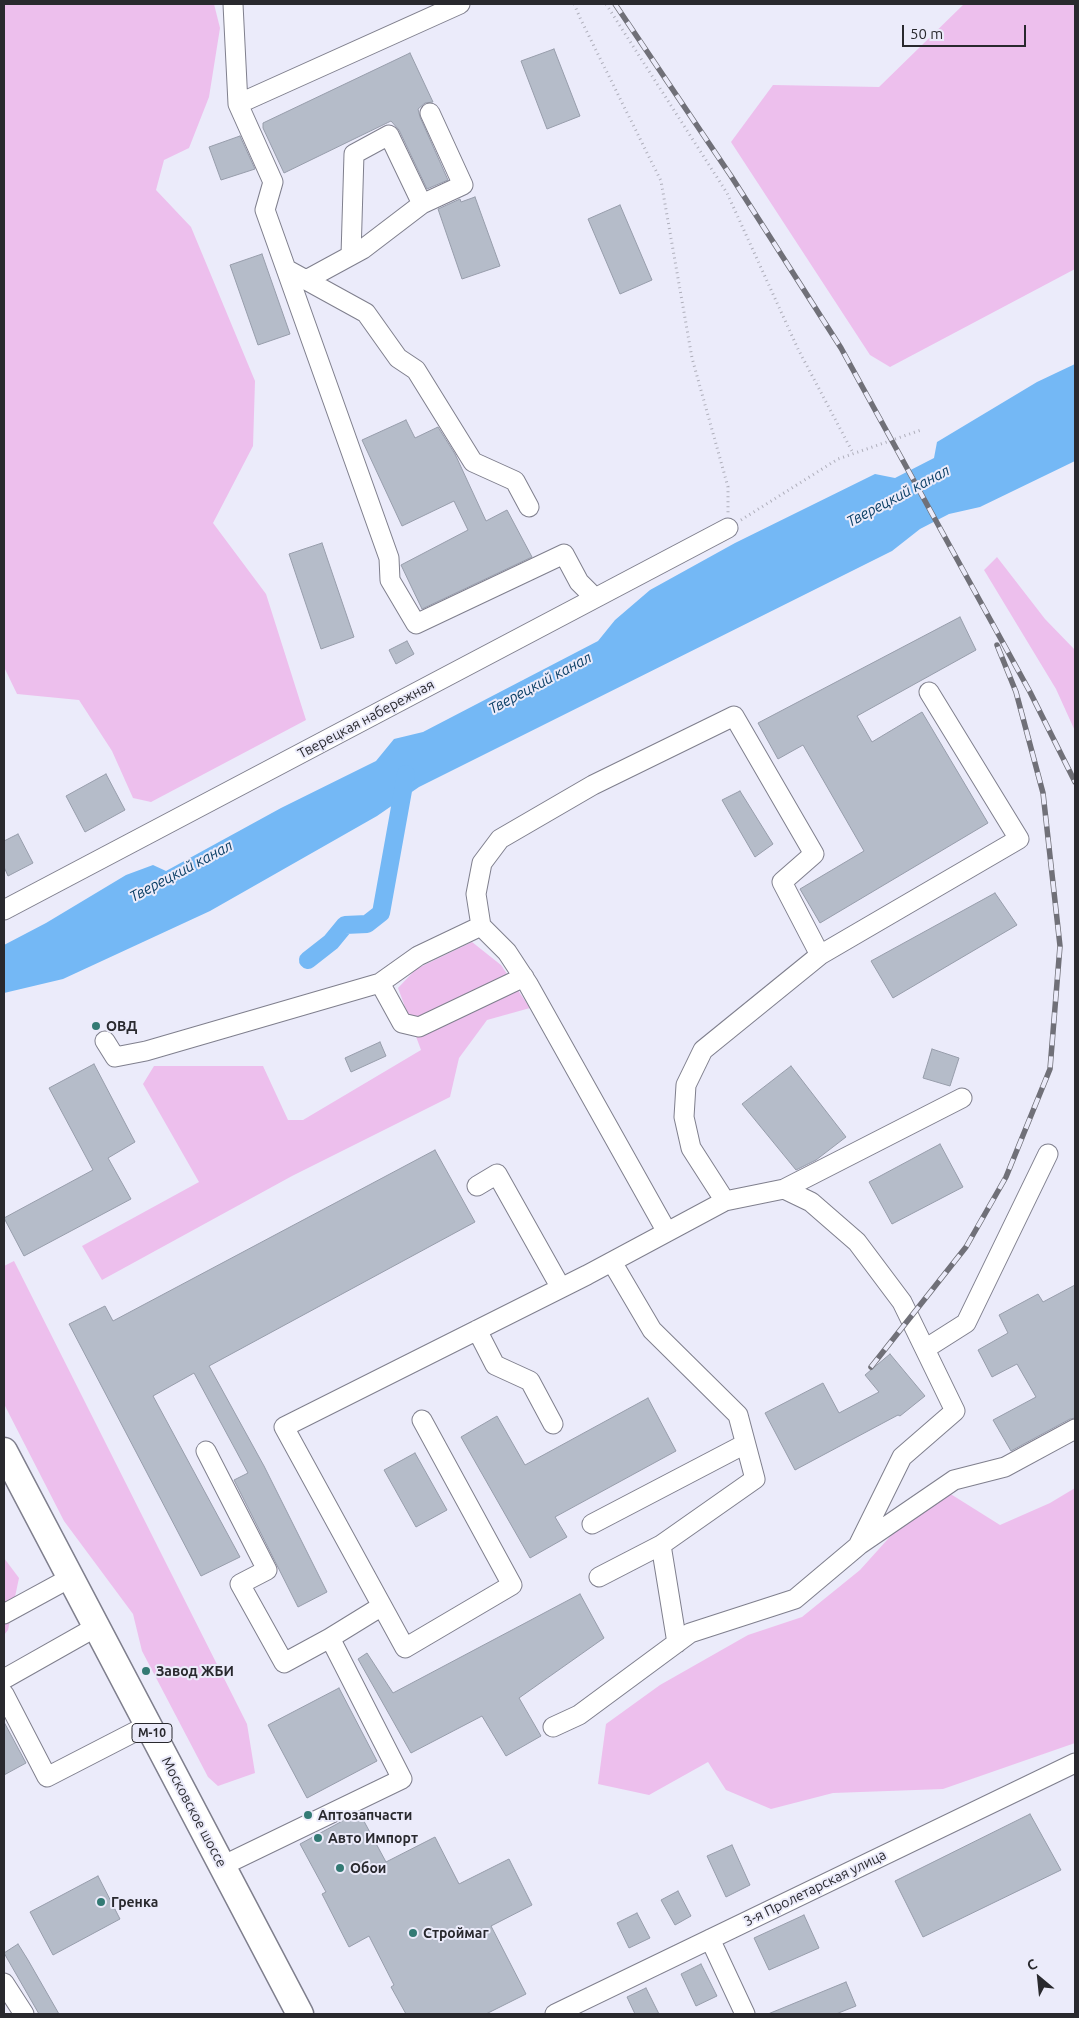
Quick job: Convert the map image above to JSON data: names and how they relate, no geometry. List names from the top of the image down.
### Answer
{
  "streets": {
    "highway": ["М-10", "Московское шоссе"],
    "street": ["Тверецкая набережная", "3-я Пролетарская улица"]
  },
  "water": ["Тверецкий канал"],
  "places": [
    "ОВД",
    "Завод ЖБИ",
    "Аптозапчасти",
    "Авто Импорт",
    "Обои",
    "Гренка",
    "Строймаг"
  ],
  "scale_bar": "50 m",
  "north": "top left"
}
